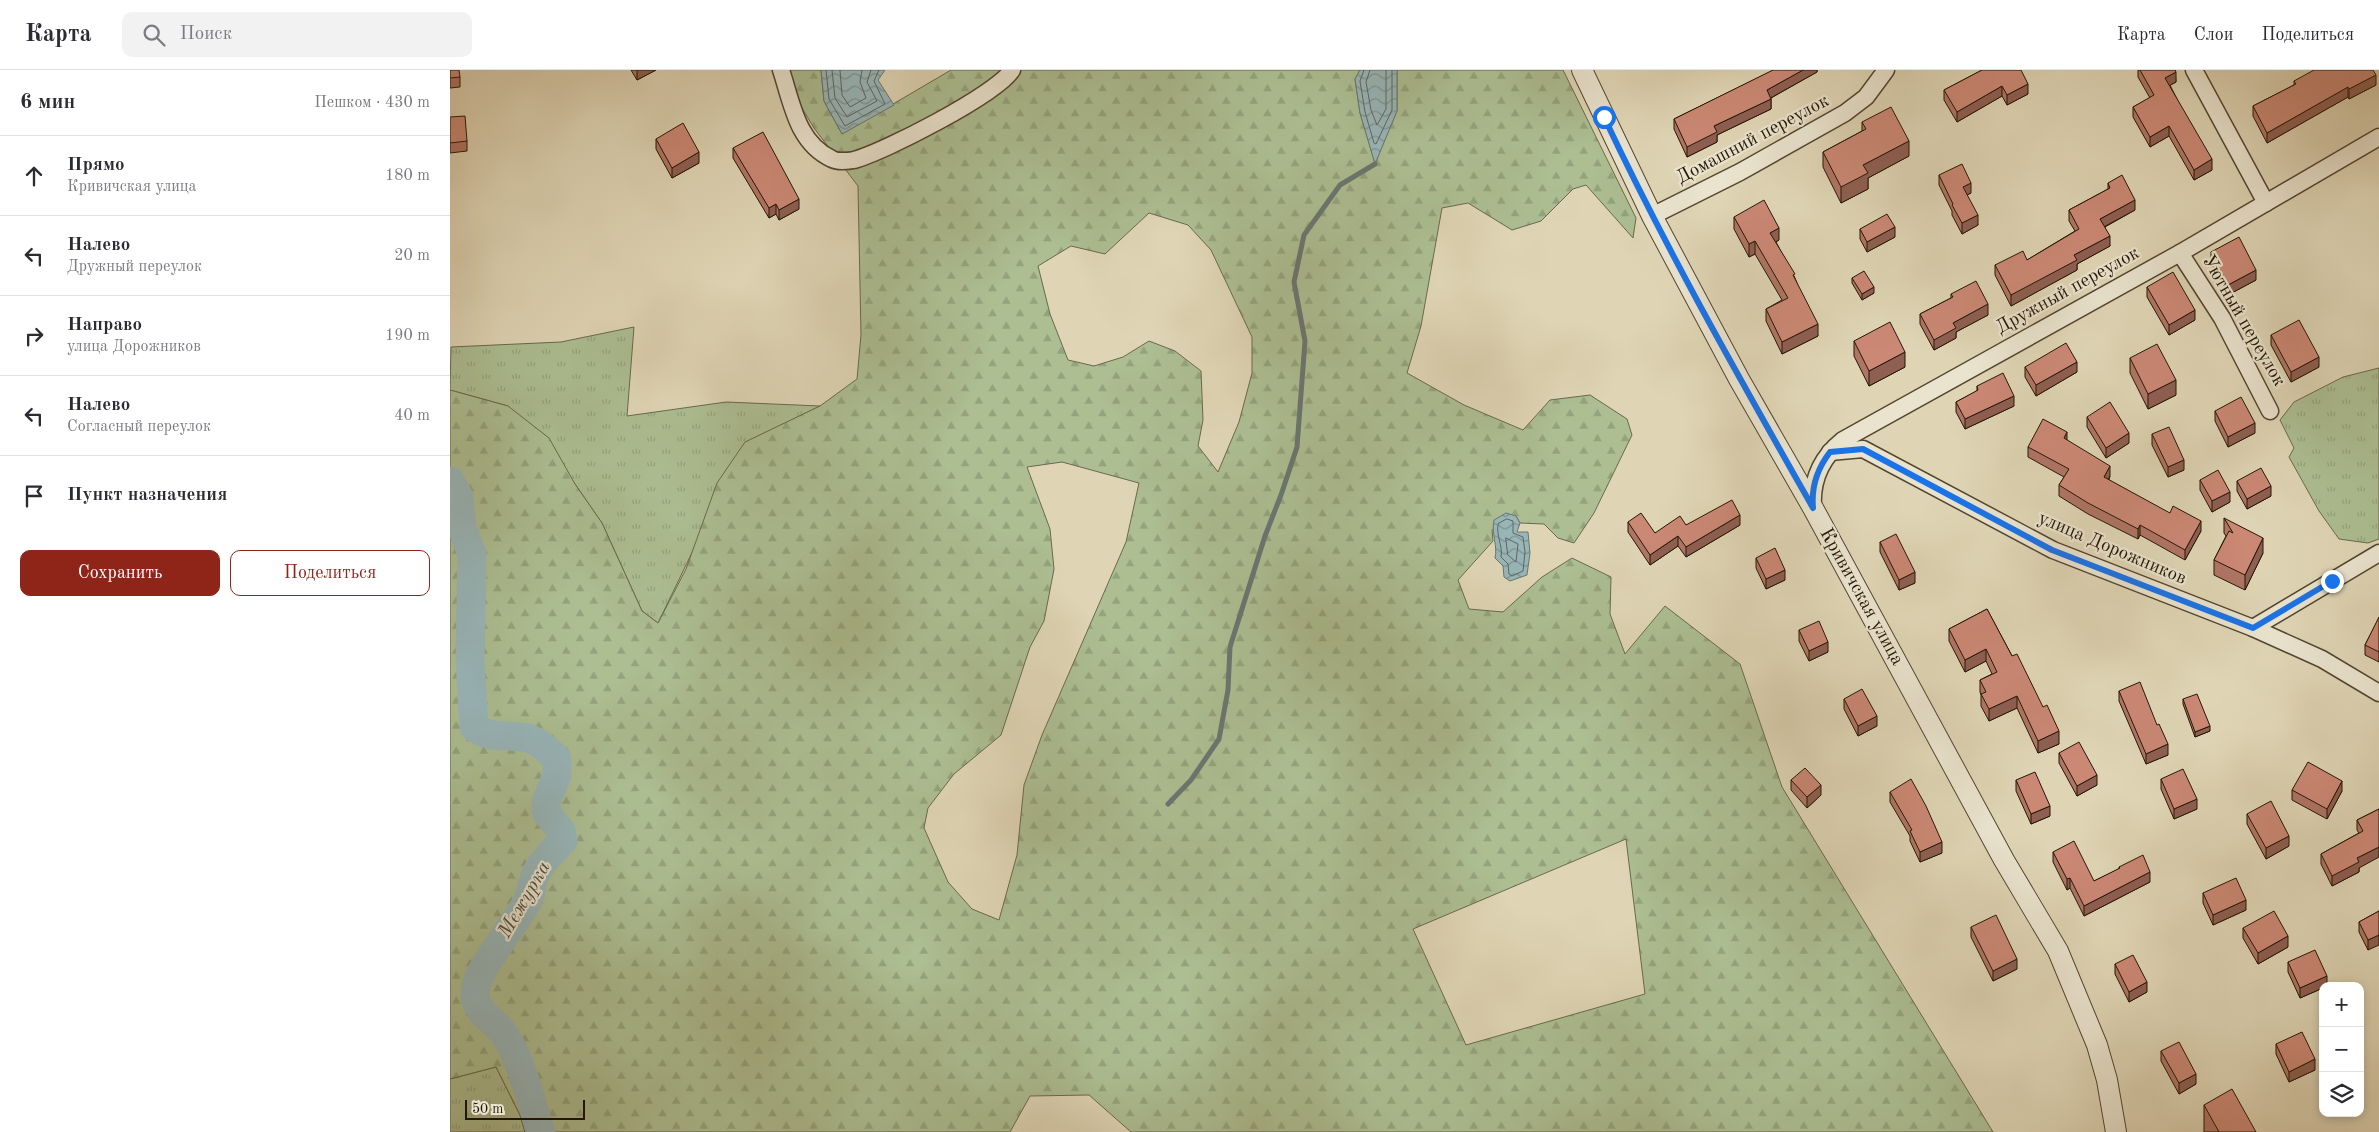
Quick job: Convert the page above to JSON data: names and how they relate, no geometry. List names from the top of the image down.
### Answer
{
  "streets": {
    "street": [
      "Домашний переулок",
      "Дружный переулок",
      "Уютный переулок",
      "улица Дорожников",
      "Кривичская улица"
    ]
  },
  "crossings": [
    ["Домашний переулок", "Кривичская улица"],
    ["Дружный переулок", "Уютный переулок"],
    ["Дружный переулок", "улица Дорожников"],
    ["Дружный переулок", "Кривичская улица"]
  ],
  "water": ["Межурка"],
  "scale_bar": "50 m",
  "page": {
    "header": "Карта",
    "search": "Поиск",
    "nav": ["Карта", "Слои", "Поделиться"],
    "heading": ["6 мин", "Пешком · 430 m"],
    "list": [
      ["Прямо", "Кривичская улица", "180 m"],
      ["Налево", "Дружный переулок", "20 m"],
      ["Направо", "улица Дорожников", "190 m"],
      ["Налево", "Согласный переулок", "40 m"],
      "Пункт назначения"
    ],
    "buttons": ["Сохранить", "Поделиться"],
    "map_buttons": ["+", "−"],
    "scale": "50 m"
  }
}
